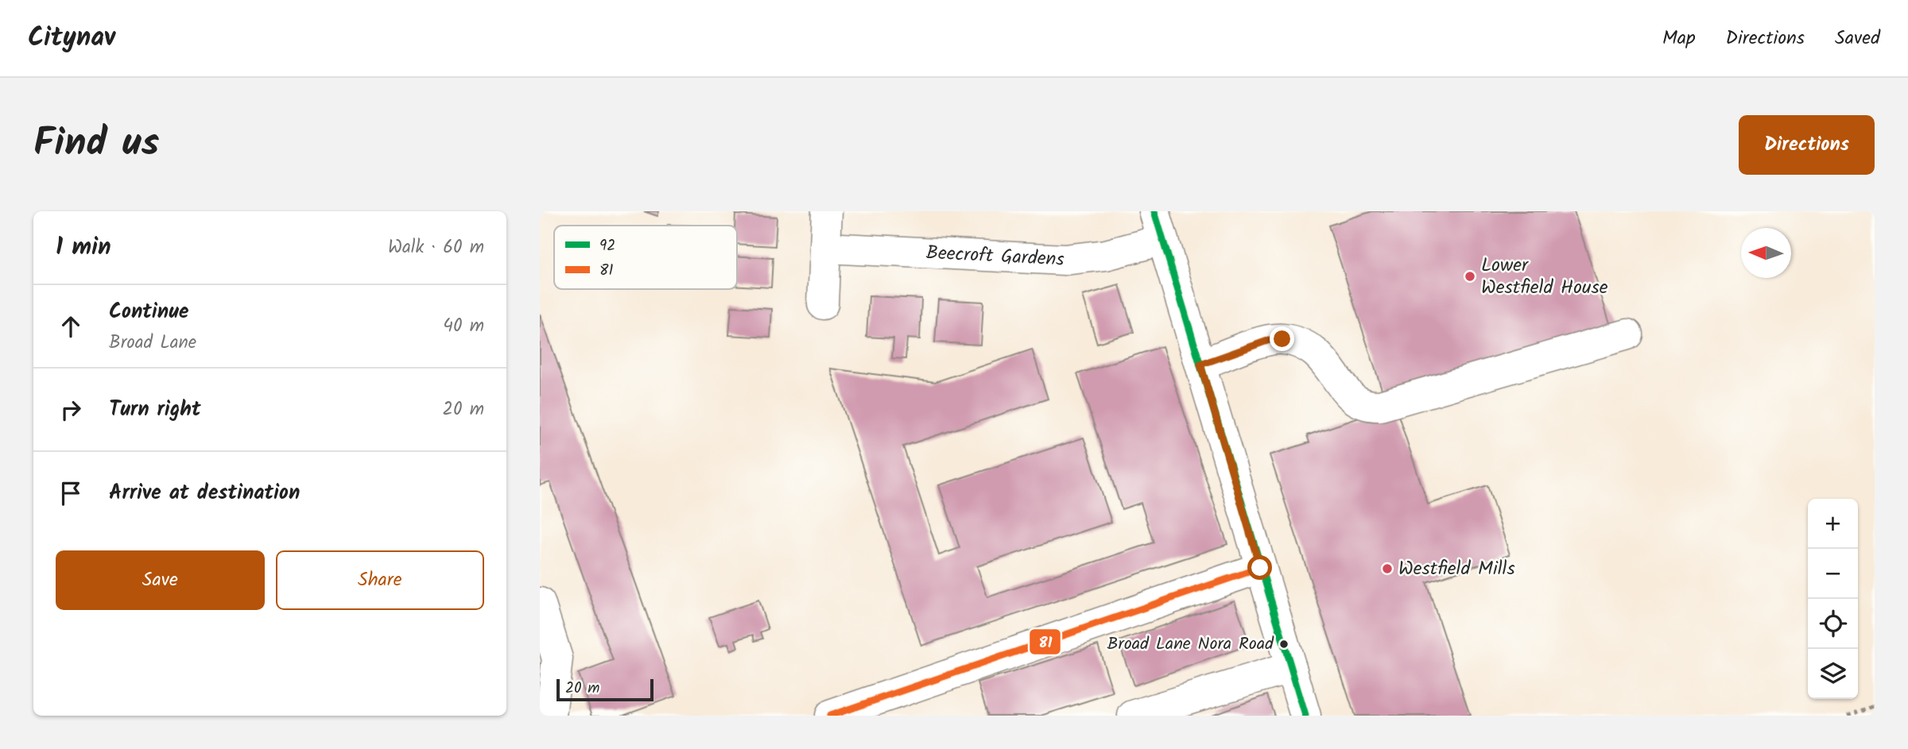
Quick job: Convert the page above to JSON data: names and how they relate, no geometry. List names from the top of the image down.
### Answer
{
  "streets": {
    "street": ["Beecroft Gardens"]
  },
  "places": ["Lower Westfield House", "Westfield Mills", "Broad Lane Nora Road"],
  "lines": ["transit line 92", "transit line 81"],
  "legend": ["92", "81"],
  "scale_bar": "20 m",
  "north": "left",
  "page": {
    "header": "Citynav",
    "nav": ["Map", "Directions", "Saved"],
    "title": "Find us",
    "buttons": [
      "Directions",
      ["Save", "Share"]
    ],
    "heading": ["1 min", "Walk · 60 m"],
    "list": [
      ["Continue", "Broad Lane", "40 m"],
      ["Turn right", "20 m"],
      "Arrive at destination"
    ],
    "map_buttons": ["+", "−"],
    "scale": "20 m"
  }
}
